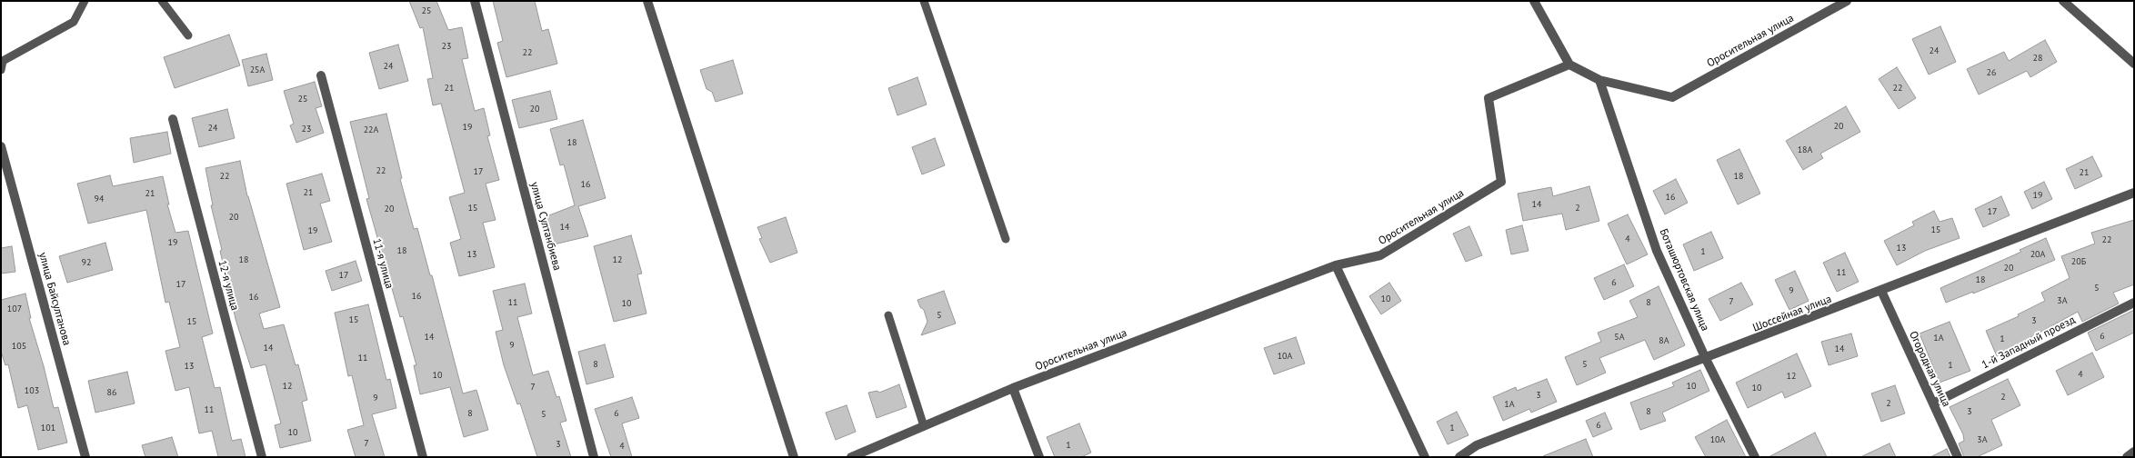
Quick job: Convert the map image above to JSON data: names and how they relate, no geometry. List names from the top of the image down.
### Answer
{
  "streets": {
    "street": [
      "Оросительная улица",
      "улица Султанбиева",
      "11-я улица",
      "Боташюртовская улица",
      "12-я улица",
      "улица Байсултанова",
      "Шоссейная улица",
      "1-й Западный проезд",
      "Огородная улица"
    ]
  },
  "crossings": [
    ["Оросительная улица", "Боташюртовская улица"],
    ["Боташюртовская улица", "Шоссейная улица"],
    ["Шоссейная улица", "Огородная улица"],
    ["1-й Западный проезд", "Огородная улица"]
  ],
  "house_numbers": [
    "25",
    "23",
    "24",
    "22",
    "28",
    "24",
    "25А",
    "26",
    "21",
    "22",
    "25",
    "20",
    "20",
    "19",
    "24",
    "23",
    "22А",
    "18",
    "18А",
    "22",
    "17",
    "21",
    "22",
    "18",
    "16",
    "21",
    "21",
    "19",
    "16",
    "94",
    "14",
    "15",
    "2",
    "20",
    "17",
    "20",
    "14",
    "15",
    "19",
    "4",
    "22",
    "19",
    "13",
    "18",
    "1",
    "13",
    "20А",
    "18",
    "12",
    "20Б",
    "92",
    "20",
    "11",
    "17",
    "18",
    "6",
    "17",
    "5",
    "9",
    "16",
    "16",
    "10",
    "3А",
    "7",
    "11",
    "8",
    "10",
    "107",
    "5",
    "15",
    "3",
    "15",
    "6",
    "14",
    "5А",
    "1А",
    "1",
    "8А",
    "9",
    "105",
    "14",
    "14",
    "10А",
    "11",
    "8",
    "5",
    "1",
    "13",
    "4",
    "10",
    "12",
    "12",
    "10",
    "7",
    "10",
    "103",
    "86",
    "3",
    "2",
    "9",
    "2",
    "1А",
    "11",
    "8",
    "3",
    "8",
    "6",
    "5",
    "6",
    "101",
    "1",
    "10",
    "10А",
    "3А",
    "7",
    "3",
    "1",
    "4"
  ]
}
